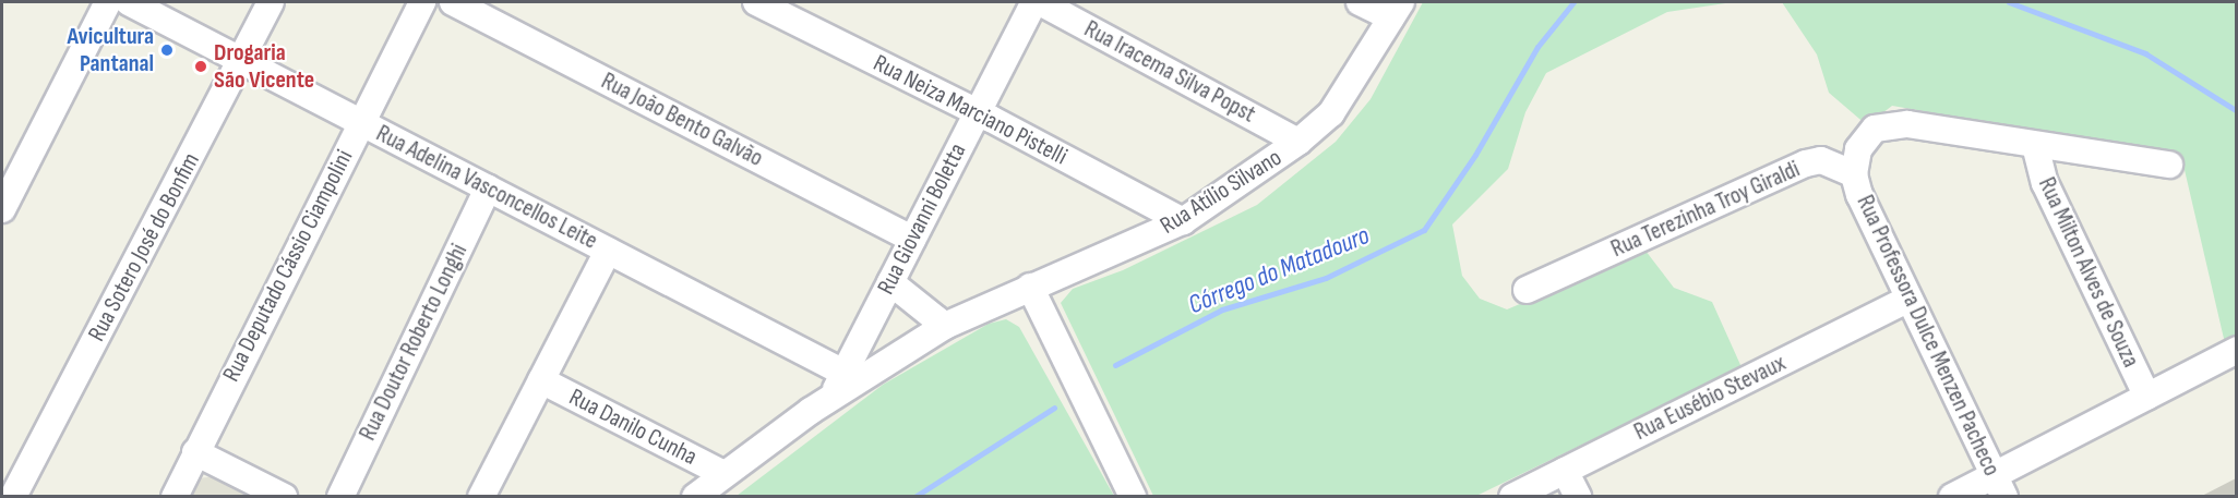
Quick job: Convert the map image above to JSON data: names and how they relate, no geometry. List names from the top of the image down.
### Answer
{
  "streets": {
    "street": [
      "Rua Iracema Silva Popst",
      "Rua Neiza Marciano Pistelli",
      "Rua João Bento Galvão",
      "Rua Adelina Vasconcellos Leite",
      "Rua Atílio Silvano",
      "Rua Terezinha Troy Giraldi",
      "Rua Giovanni Boletta",
      "Rua Sotero José do Bonfim",
      "Rua Deputado Cássio Ciampolini",
      "Rua Milton Alves de Souza",
      "Rua Professora Dulce Menzen Pacheco",
      "Rua Doutor Roberto Longhi",
      "Rua Eusébio Stevaux",
      "Rua Danilo Cunha"
    ]
  },
  "crossings": [
    ["Rua Iracema Silva Popst", "Rua Atílio Silvano"],
    ["Rua Neiza Marciano Pistelli", "Rua Atílio Silvano"],
    ["Rua Neiza Marciano Pistelli", "Rua Giovanni Boletta"],
    ["Rua João Bento Galvão", "Rua Giovanni Boletta"],
    ["Rua Adelina Vasconcellos Leite", "Rua Giovanni Boletta"],
    ["Rua Adelina Vasconcellos Leite", "Rua Sotero José do Bonfim"],
    ["Rua Adelina Vasconcellos Leite", "Rua Deputado Cássio Ciampolini"],
    ["Rua Adelina Vasconcellos Leite", "Rua Doutor Roberto Longhi"],
    ["Rua Atílio Silvano", "Rua Giovanni Boletta"],
    ["Rua Atílio Silvano", "Rua Danilo Cunha"],
    ["Rua Terezinha Troy Giraldi", "Rua Professora Dulce Menzen Pacheco"],
    ["Rua Professora Dulce Menzen Pacheco", "Rua Eusébio Stevaux"]
  ],
  "water": ["Córrego do Matadouro"],
  "places": ["Avicultura Pantanal", "Drogaria São Vicente"]
}
